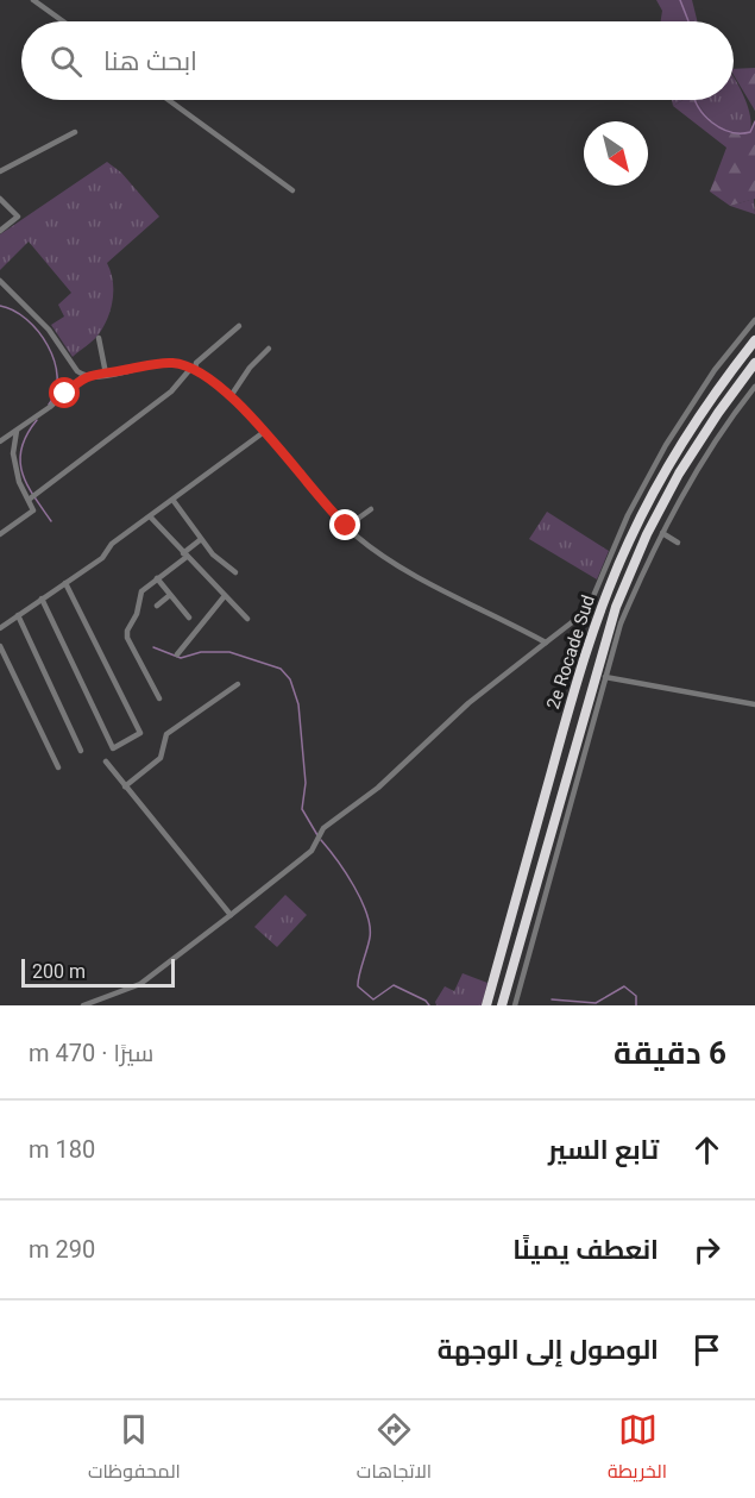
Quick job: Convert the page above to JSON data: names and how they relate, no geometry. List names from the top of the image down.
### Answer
{
  "streets": {
    "highway": ["2e Rocade Sud"]
  },
  "scale_bar": "200 m",
  "north": "bottom right",
  "page": {
    "search": "ابحث هنا",
    "scale": "200 m",
    "heading": ["6 دقيقة", "سيرًا · 470 m"],
    "list": [
      ["تابع السير", "180 m"],
      ["انعطف يمينًا", "290 m"],
      "الوصول إلى الوجهة"
    ],
    "nav": ["الخريطة", "الاتجاهات", "المحفوظات"]
  }
}
